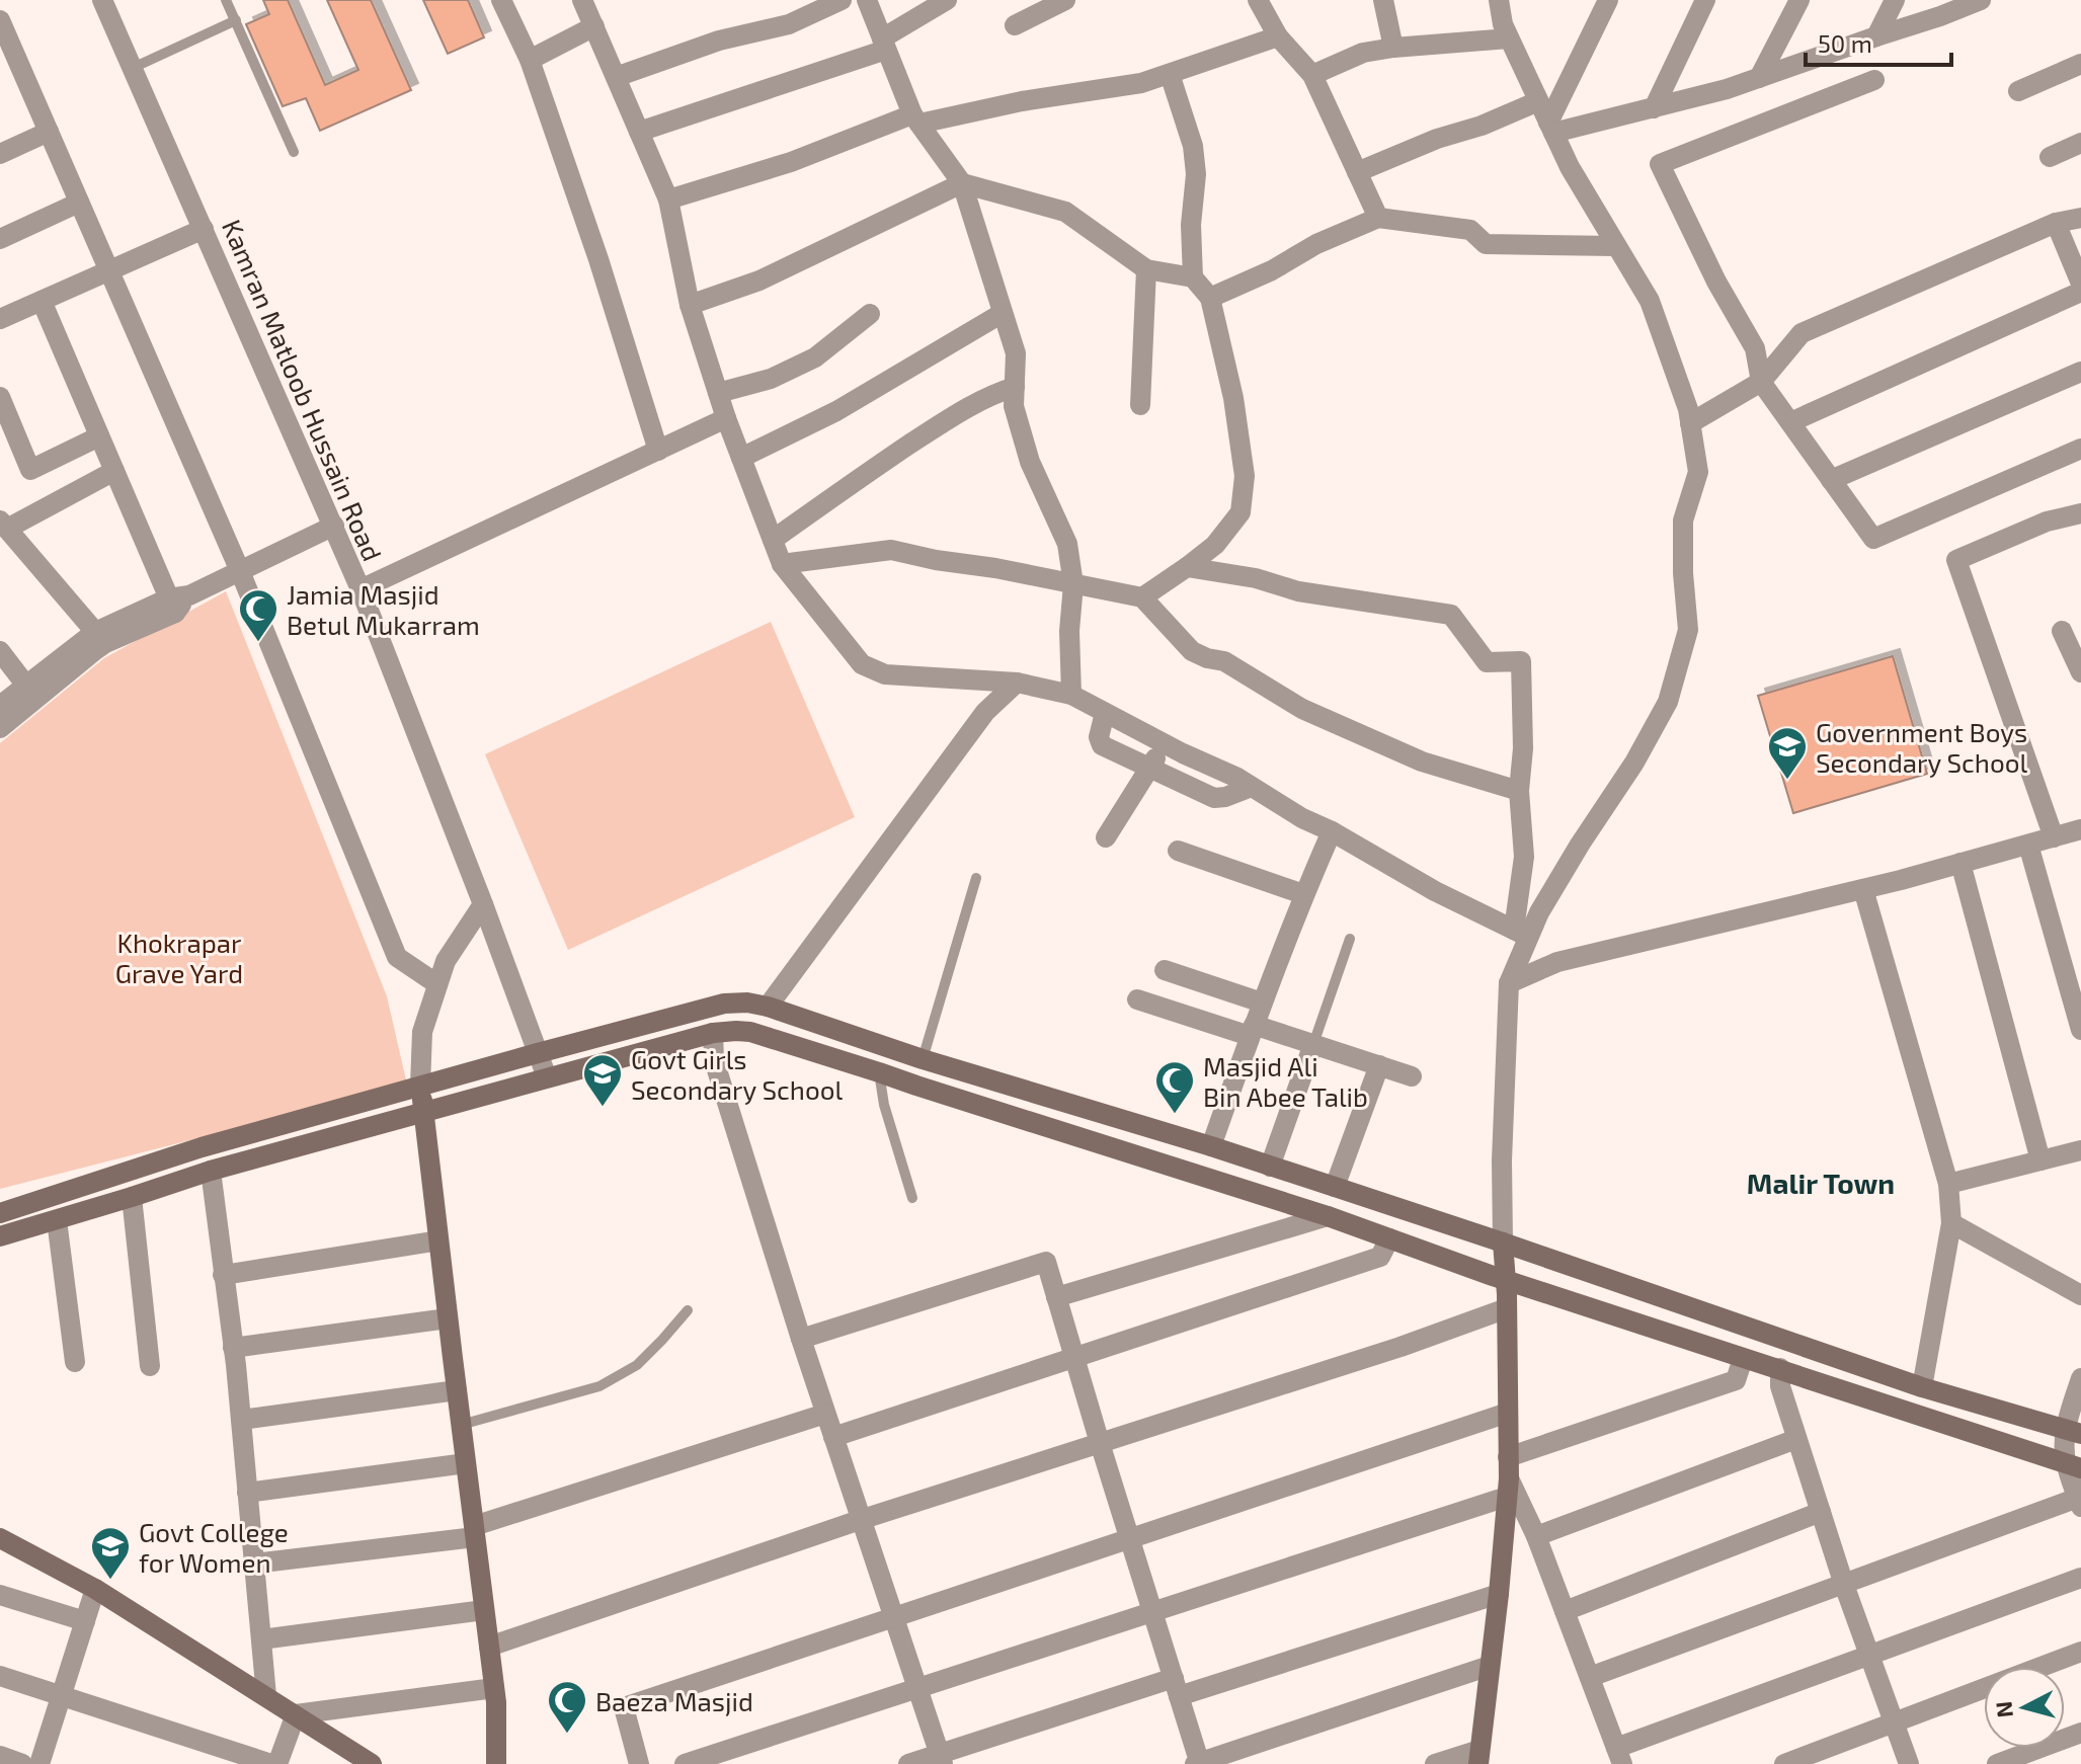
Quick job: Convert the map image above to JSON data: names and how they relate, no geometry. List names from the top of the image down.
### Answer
{
  "streets": {
    "street": ["Kamran Matloob Hussain Road"]
  },
  "districts": ["Malir Town"],
  "parks": ["Khokrapar Grave Yard"],
  "places": {
    "mosque": ["Jamia Masjid Betul Mukarram", "Masjid Ali Bin Abee Talib", "Baeza Masjid"],
    "school or university": ["Government Boys Secondary School", "Govt Girls Secondary School", "Govt College for Women"]
  },
  "scale_bar": "50 m",
  "north": "left"
}
